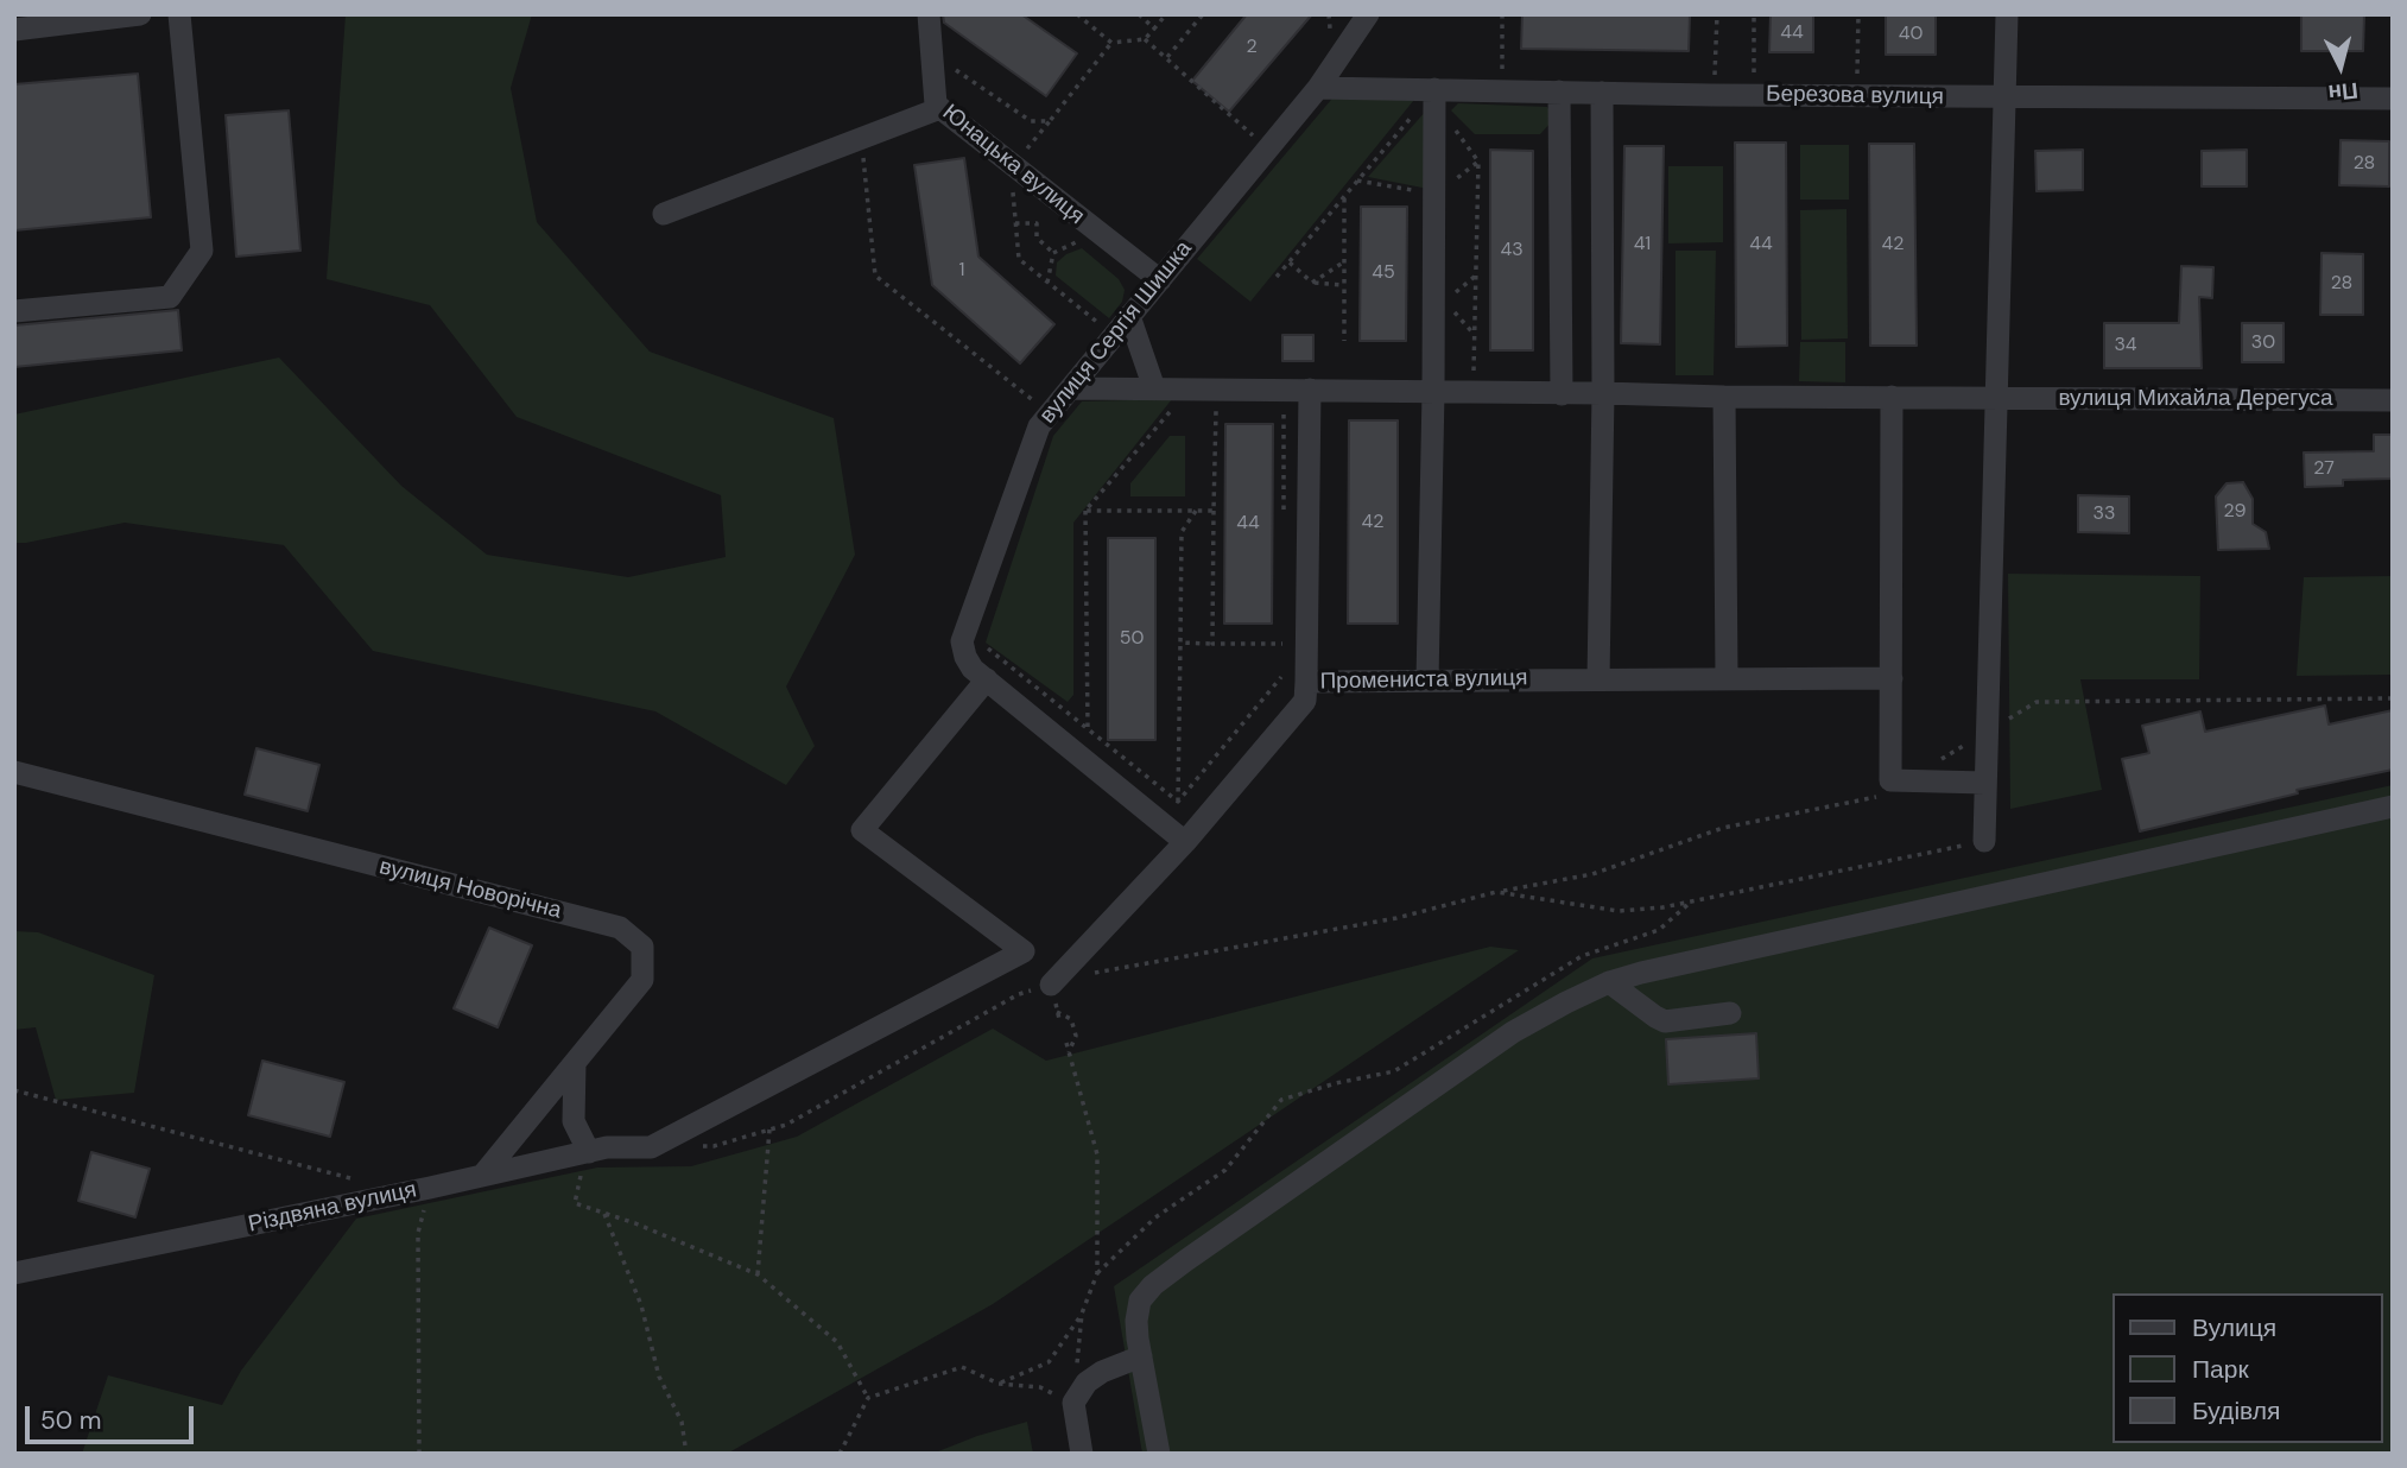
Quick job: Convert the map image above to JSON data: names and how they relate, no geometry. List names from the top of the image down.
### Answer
{
  "streets": {
    "street": [
      "Березова вулиця",
      "Юнацька вулиця",
      "вулиця Сергія Шишка",
      "вулиця Михайла Дерегуса",
      "Промениста вулиця",
      "вулиця Новорічна",
      "Різдвяна вулиця"
    ]
  },
  "crossings": [
    ["Березова вулиця", "вулиця Сергія Шишка"],
    ["Юнацька вулиця", "вулиця Сергія Шишка"],
    ["вулиця Сергія Шишка", "вулиця Михайла Дерегуса"],
    ["вулиця Сергія Шишка", "Промениста вулиця"],
    ["вулиця Сергія Шишка", "Різдвяна вулиця"],
    ["вулиця Новорічна", "Різдвяна вулиця"]
  ],
  "house_numbers": [
    "44",
    "40",
    "2",
    "28",
    "41",
    "44",
    "42",
    "43",
    "1",
    "45",
    "28",
    "30",
    "34",
    "27",
    "29",
    "33",
    "42",
    "44",
    "50"
  ],
  "legend": ["Вулиця", "Парк", "Будівля"],
  "scale_bar": "50 m",
  "north": "bottom"
}
